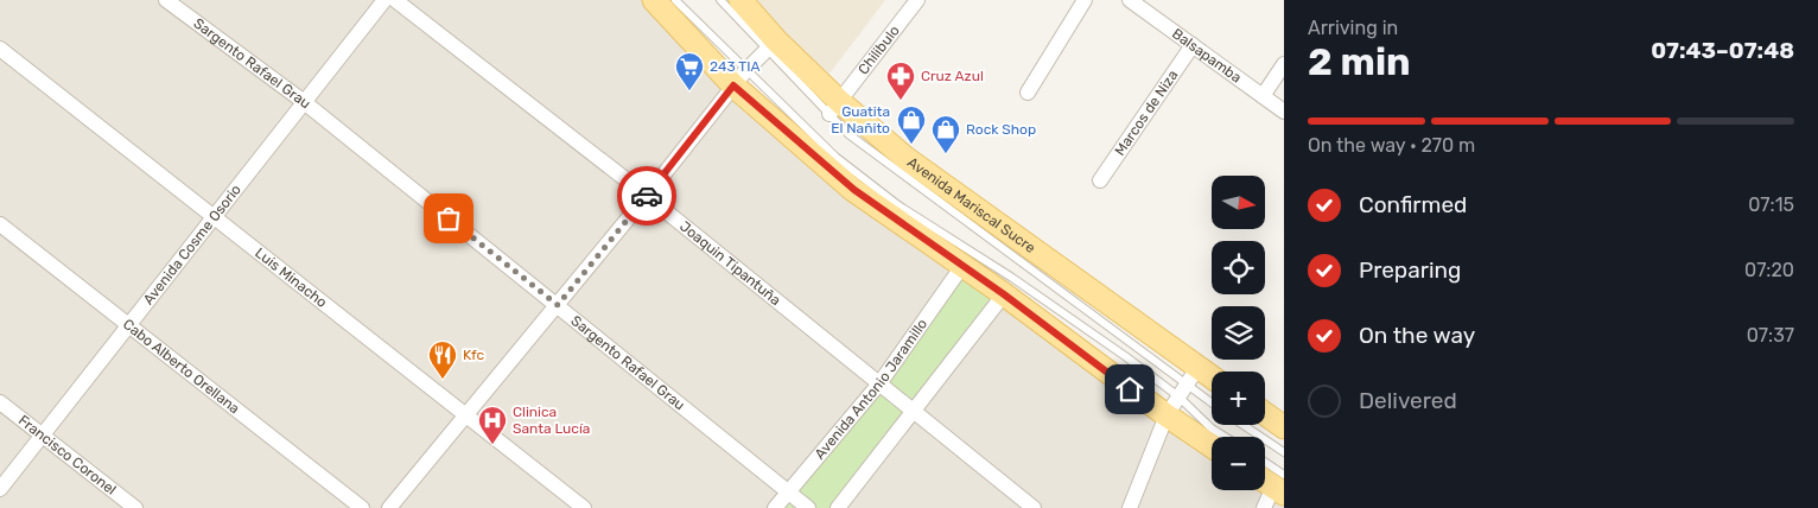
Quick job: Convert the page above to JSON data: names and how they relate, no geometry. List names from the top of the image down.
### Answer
{
  "streets": {
    "main road": ["Avenida Mariscal Sucre"],
    "street": [
      "Chilibulo",
      "Balsapamba",
      "Sargento Rafael Grau",
      "Marcos de Niza",
      "Avenida Cosme Osorio",
      "Joaquin Tipantuña",
      "Luis Minacho",
      "Cabo Alberto Orellana",
      "Avenida Antonio Jaramillo",
      "Francisco Coronel"
    ]
  },
  "crossings": [
    ["Chilibulo", "Avenida Mariscal Sucre"],
    ["Balsapamba", "Marcos de Niza"],
    ["Sargento Rafael Grau", "Avenida Cosme Osorio"],
    ["Sargento Rafael Grau", "Avenida Antonio Jaramillo"],
    ["Avenida Cosme Osorio", "Luis Minacho"],
    ["Avenida Cosme Osorio", "Cabo Alberto Orellana"],
    ["Avenida Cosme Osorio", "Francisco Coronel"],
    ["Joaquin Tipantuña", "Avenida Antonio Jaramillo"]
  ],
  "places": {
    "supermarket": ["243 TIA"],
    "pharmacy": ["Cruz Azul"],
    "shop": ["Guatita El Nañito", "Rock Shop"],
    "restaurant": ["Kfc"],
    "hospital": ["Clinica Santa Lucía"]
  },
  "north": "right",
  "page": {
    "heading": ["2 min", "Arriving in", "07:43–07:48"],
    "bar": "On the way · 270 m",
    "list": [
      ["Confirmed", "07:15"],
      ["Preparing", "07:20"],
      ["On the way", "07:37"],
      "Delivered"
    ],
    "map_buttons": ["+", "−"]
  }
}
